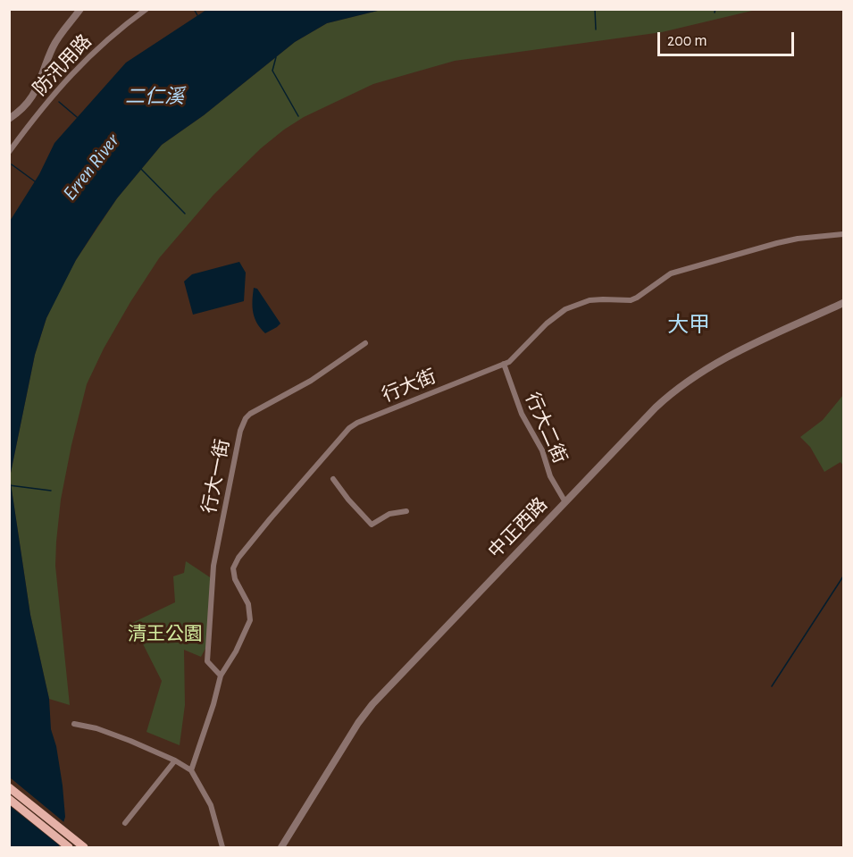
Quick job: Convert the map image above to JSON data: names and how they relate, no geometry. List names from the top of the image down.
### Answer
{
  "streets": {
    "street": [
      "防汛用路",
      "行大街",
      "行大二街",
      "行大一街",
      "中正西路"
    ]
  },
  "crossings": [
    ["行大街", "行大二街"],
    ["行大街", "行大一街"],
    ["行大二街", "中正西路"]
  ],
  "districts": ["大甲"],
  "water": ["二仁溪", "Erren River"],
  "parks": ["清王公園"],
  "scale_bar": "200 m"
}
